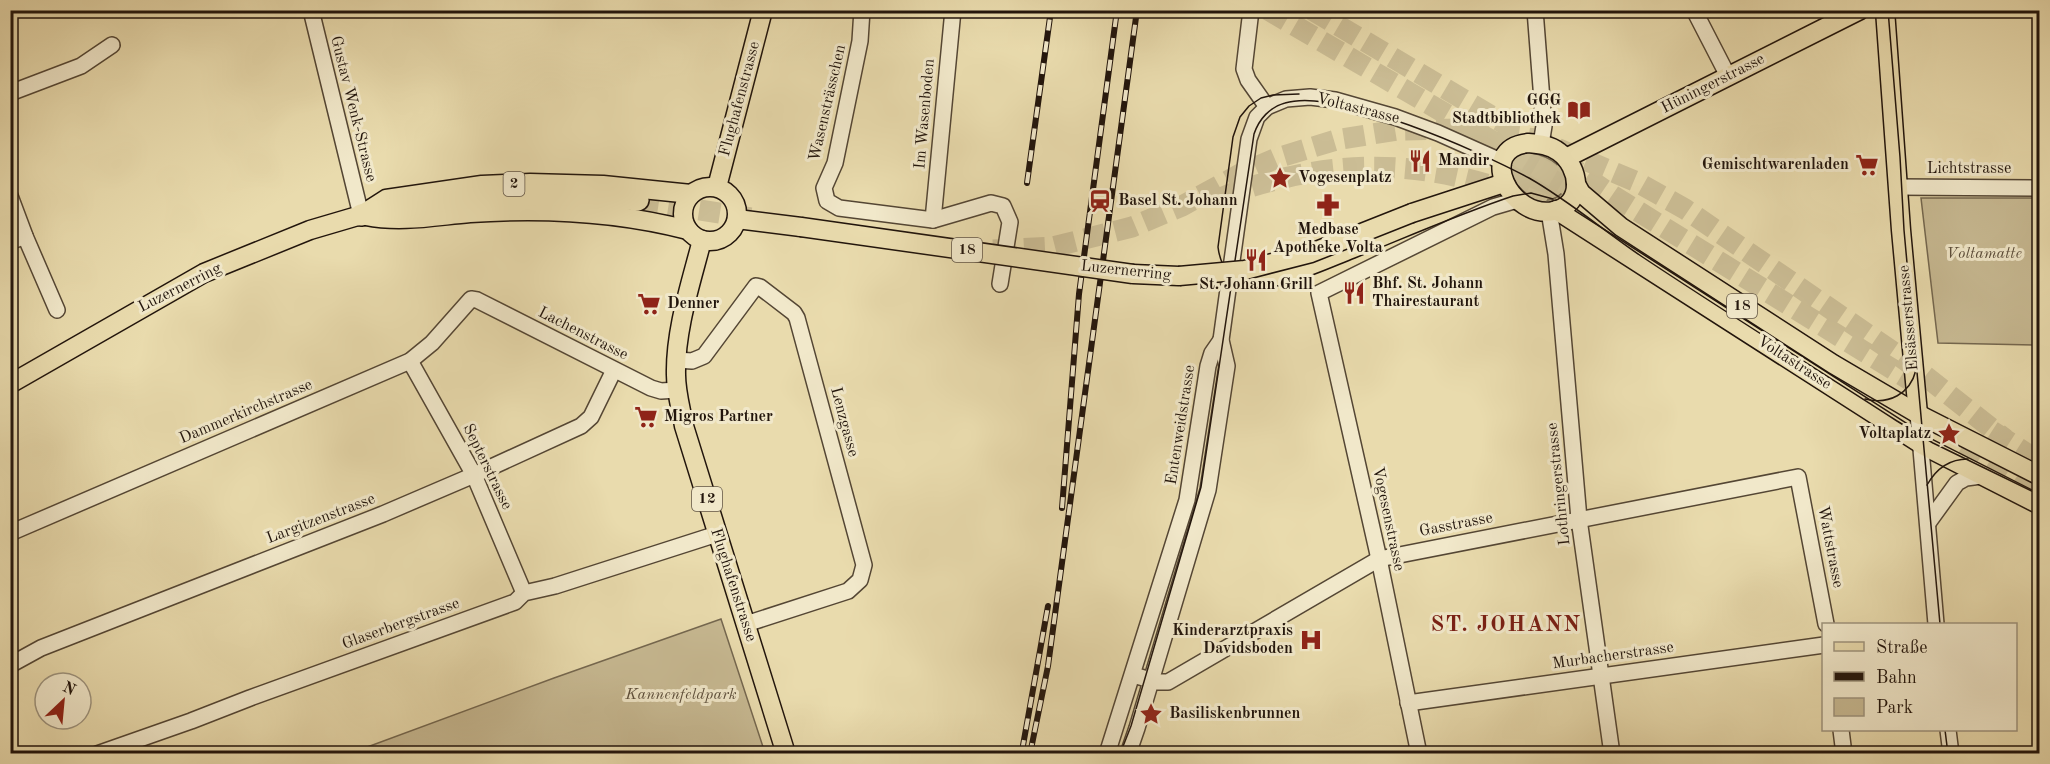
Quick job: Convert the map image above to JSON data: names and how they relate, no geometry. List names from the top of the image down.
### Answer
{
  "streets": {
    "main road": [
      "Hüningerstrasse",
      "Flughafenstrasse",
      "Voltastrasse",
      "2",
      "18",
      "Luzernerring",
      "Elsässerstrasse",
      "12"
    ],
    "street": [
      "Wasensträsschen",
      "Gustav Wenk-Strasse",
      "Im Wasenboden",
      "Lichtstrasse",
      "Lachenstrasse",
      "Dammerkirchstrasse",
      "Lenzgasse",
      "Entenweidstrasse",
      "Septerstrasse",
      "Lothringerstrasse",
      "Largitzenstrasse",
      "Vogesenstrasse",
      "Gasstrasse",
      "Wattstrasse",
      "Glaserbergstrasse",
      "Murbacherstrasse"
    ]
  },
  "crossings": [
    ["Hüningerstrasse", "Voltastrasse"],
    ["Hüningerstrasse", "18"],
    ["Hüningerstrasse", "Luzernerring"],
    ["Hüningerstrasse", "Lothringerstrasse"],
    ["Hüningerstrasse", "Vogesenstrasse"],
    ["Flughafenstrasse", "Luzernerring"],
    ["Flughafenstrasse", "Lachenstrasse"],
    ["Flughafenstrasse", "Lenzgasse"],
    ["Flughafenstrasse", "12"],
    ["Flughafenstrasse", "Glaserbergstrasse"],
    ["Wasensträsschen", "Im Wasenboden"],
    ["Gustav Wenk-Strasse", "Luzernerring"],
    ["Voltastrasse", "18"],
    ["Voltastrasse", "Luzernerring"],
    ["Voltastrasse", "Elsässerstrasse"],
    ["Voltastrasse", "Lothringerstrasse"],
    ["Voltastrasse", "Vogesenstrasse"],
    ["Lichtstrasse", "Elsässerstrasse"],
    ["18", "Luzernerring"],
    ["18", "Lothringerstrasse"],
    ["18", "Vogesenstrasse"],
    ["Luzernerring", "Lothringerstrasse"],
    ["Luzernerring", "12"],
    ["Luzernerring", "Vogesenstrasse"],
    ["Lachenstrasse", "Dammerkirchstrasse"],
    ["Lachenstrasse", "Largitzenstrasse"],
    ["Dammerkirchstrasse", "Septerstrasse"],
    ["Septerstrasse", "Largitzenstrasse"],
    ["Septerstrasse", "Glaserbergstrasse"],
    ["Lothringerstrasse", "Vogesenstrasse"],
    ["Lothringerstrasse", "Gasstrasse"],
    ["Lothringerstrasse", "Murbacherstrasse"],
    ["Vogesenstrasse", "Gasstrasse"],
    ["Vogesenstrasse", "Murbacherstrasse"],
    ["Gasstrasse", "Wattstrasse"]
  ],
  "districts": ["ST. JOHANN"],
  "parks": ["Voltamatte", "Kannenfeldpark"],
  "places": {
    "library": ["GGG Stadtbibliothek"],
    "restaurant": ["Mandir", "St. Johann Grill", "Bhf. St. Johann Thairestaurant"],
    "supermarket": ["Gemischtwarenladen", "Denner", "Migros Partner"],
    "place": ["Vogesenplatz", "Voltaplatz", "Basiliskenbrunnen"],
    "station": ["Basel St. Johann"],
    "pharmacy": ["Medbase Apotheke Volta"],
    "hospital": ["Kinderarztpraxis Davidsboden"]
  },
  "legend": ["Straße", "Bahn", "Park"],
  "north": "top right"
}
